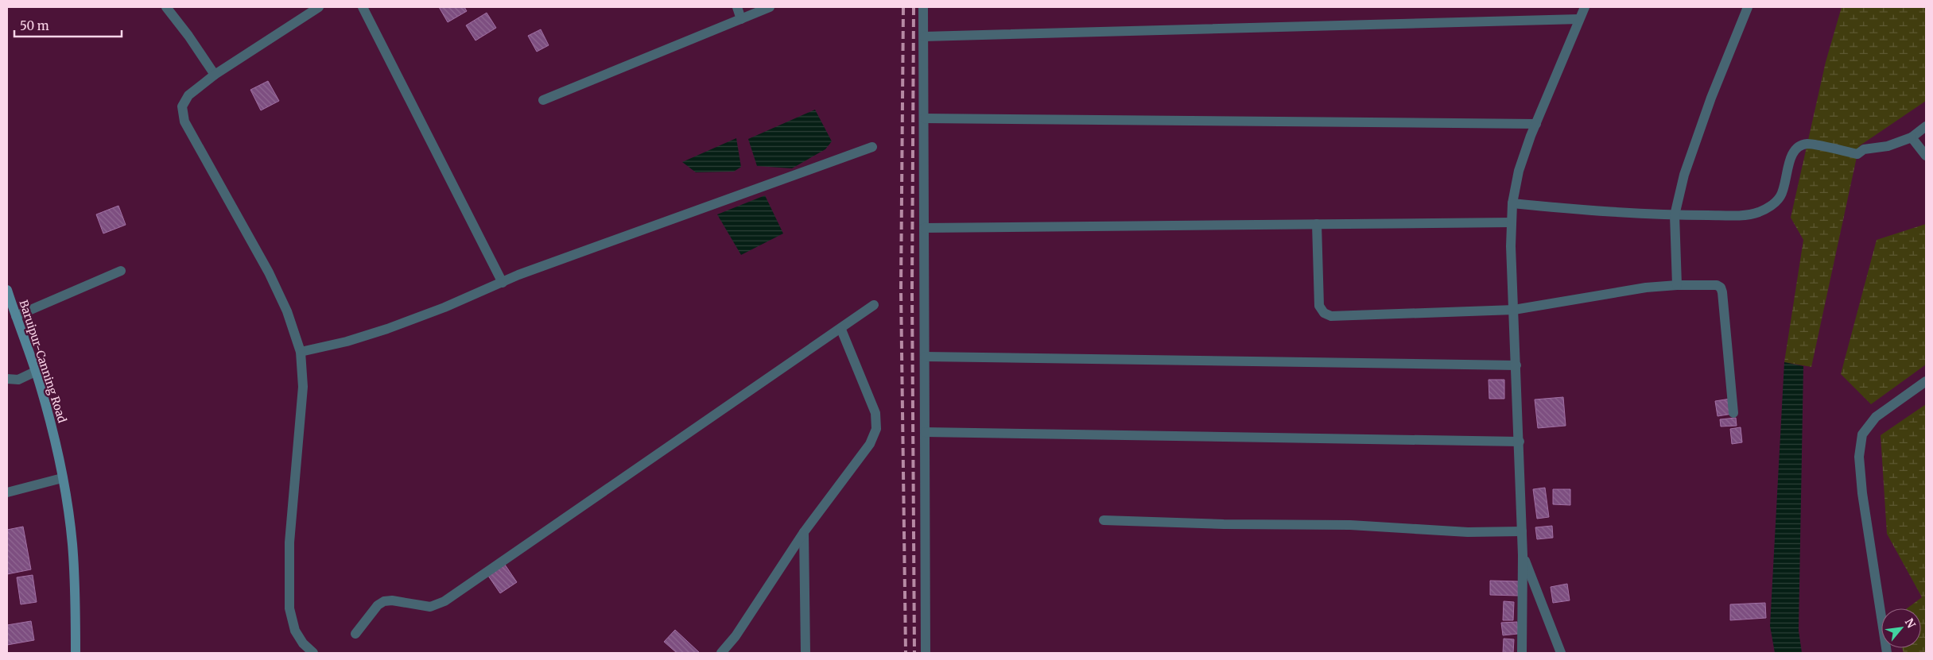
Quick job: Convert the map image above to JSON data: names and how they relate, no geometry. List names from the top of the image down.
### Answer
{
  "streets": {
    "main road": ["Baruipur-Canning Road"]
  },
  "scale_bar": "50 m",
  "north": "top right"
}
